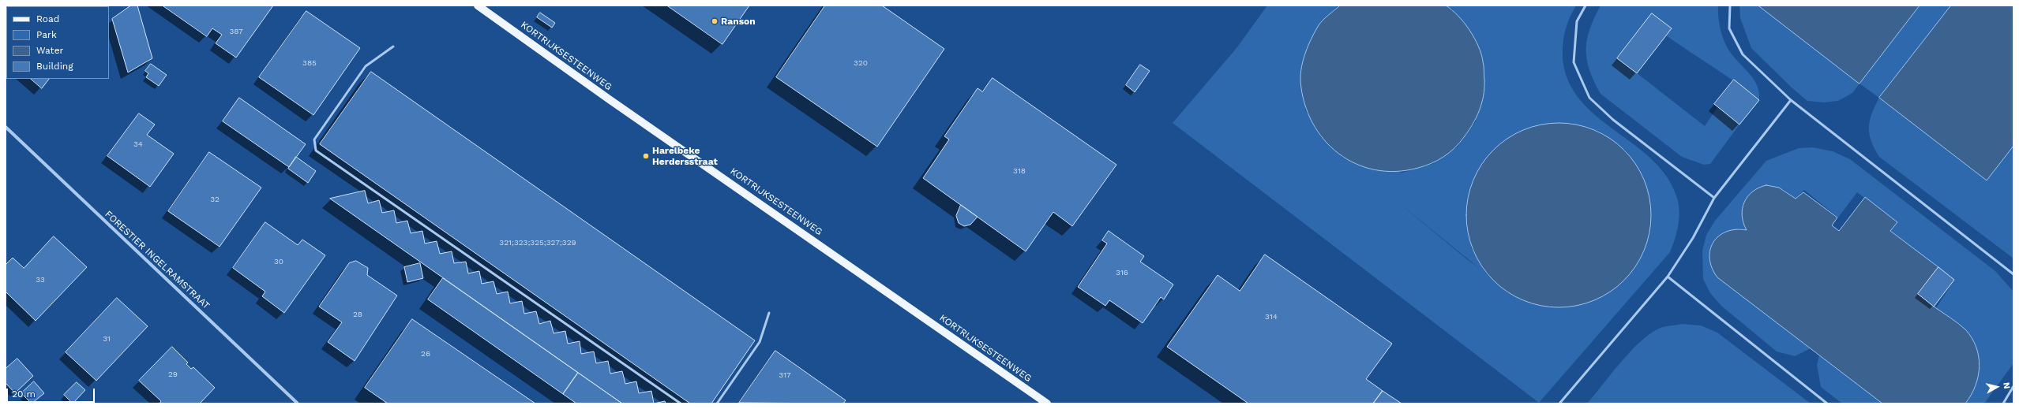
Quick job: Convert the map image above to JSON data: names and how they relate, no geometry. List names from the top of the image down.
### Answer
{
  "streets": {
    "main road": ["KORTRIJKSESTEENWEG"],
    "street": ["FORESTIER INGELRAMSTRAAT"]
  },
  "places": ["Ranson", "Harelbeke Herdersstraat"],
  "house_numbers": [
    "387",
    "385",
    "320",
    "34",
    "318",
    "32",
    "321;323;325;327;329",
    "30",
    "316",
    "33",
    "28",
    "314",
    "31",
    "26",
    "29",
    "317"
  ],
  "legend": [
    "Road",
    "Park",
    "Water",
    "Building"
  ],
  "scale_bar": "20 m",
  "north": "right"
}
